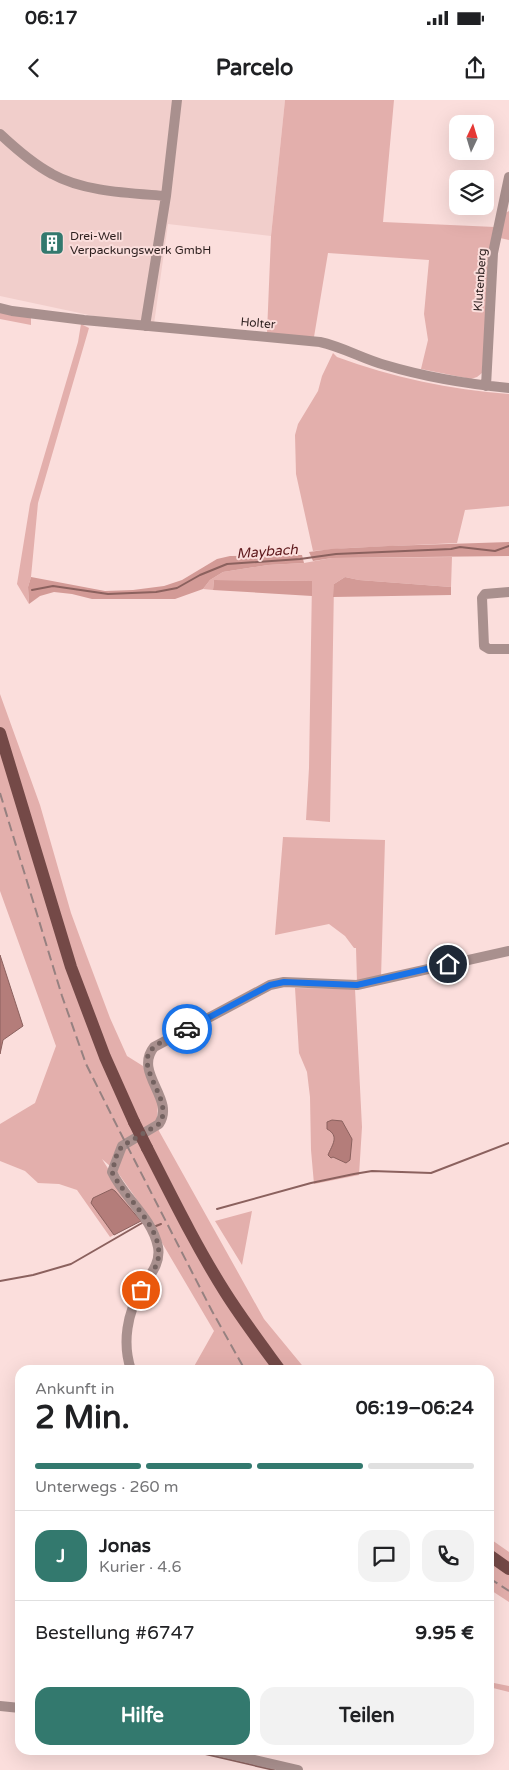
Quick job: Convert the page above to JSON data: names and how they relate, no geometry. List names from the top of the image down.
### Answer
{
  "streets": {
    "street": ["Klutenberg", "Holter"]
  },
  "crossings": [
    ["Klutenberg", "Holter"]
  ],
  "water": ["Maybach"],
  "places": {
    "building": ["Drei-Well Verpackungswerk GmbH"]
  },
  "north": "top",
  "page": {
    "status": "06:17",
    "header": "Parcelo",
    "heading": ["2 Min.", "Ankunft in", "06:19–06:24"],
    "panel": [
      "Jonas",
      "Kurier · 4.6",
      "Bestellung #6747",
      "9.95 €"
    ],
    "bar": "Unterwegs · 260 m",
    "round": "J",
    "buttons": ["Hilfe", "Teilen"]
  }
}
